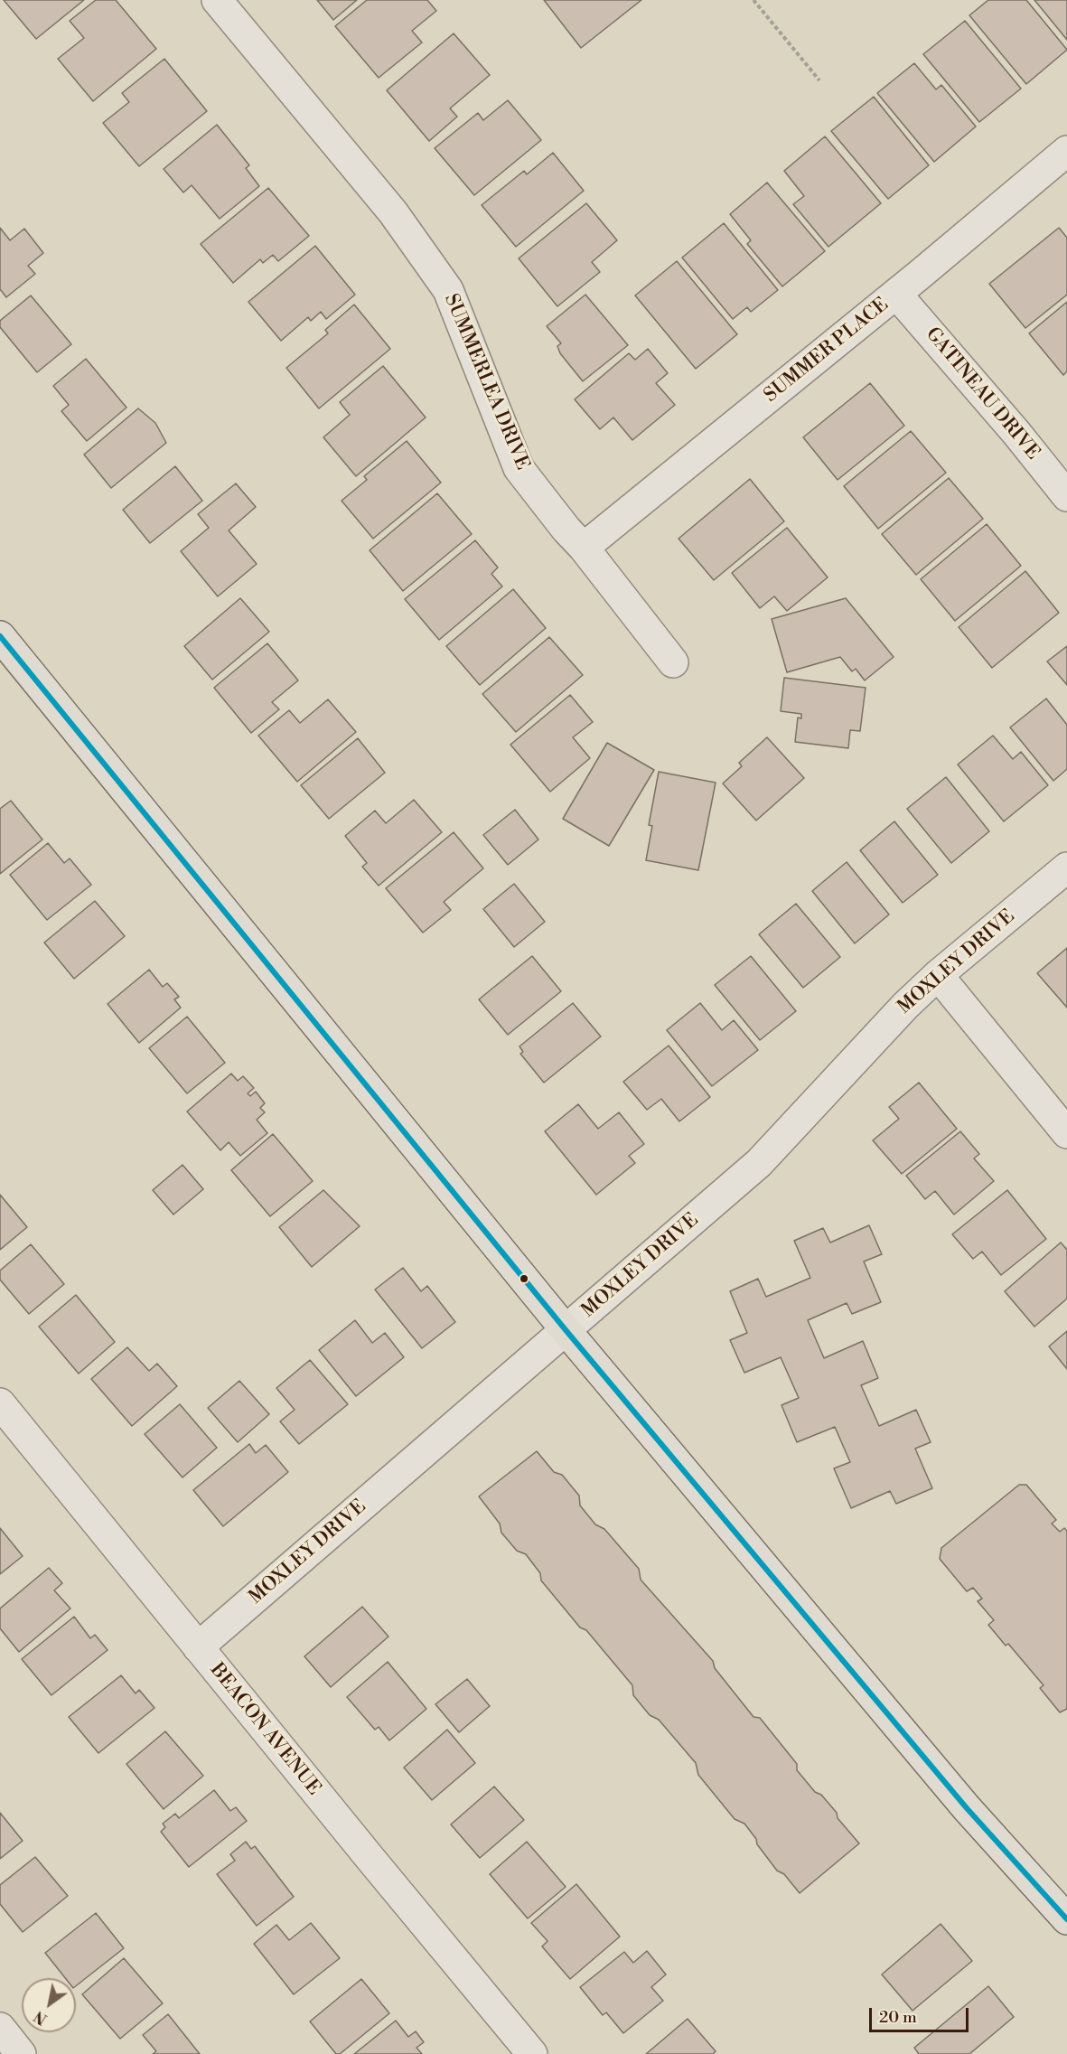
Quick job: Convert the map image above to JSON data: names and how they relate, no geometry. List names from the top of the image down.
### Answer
{
  "streets": {
    "street": [
      "SUMMER PLACE",
      "SUMMERLEA DRIVE",
      "GATINEAU DRIVE",
      "MOXLEY DRIVE",
      "BEACON AVENUE"
    ]
  },
  "crossings": [
    ["SUMMER PLACE", "SUMMERLEA DRIVE"],
    ["SUMMER PLACE", "GATINEAU DRIVE"],
    ["MOXLEY DRIVE", "BEACON AVENUE"]
  ],
  "scale_bar": "20 m",
  "north": "bottom left"
}
